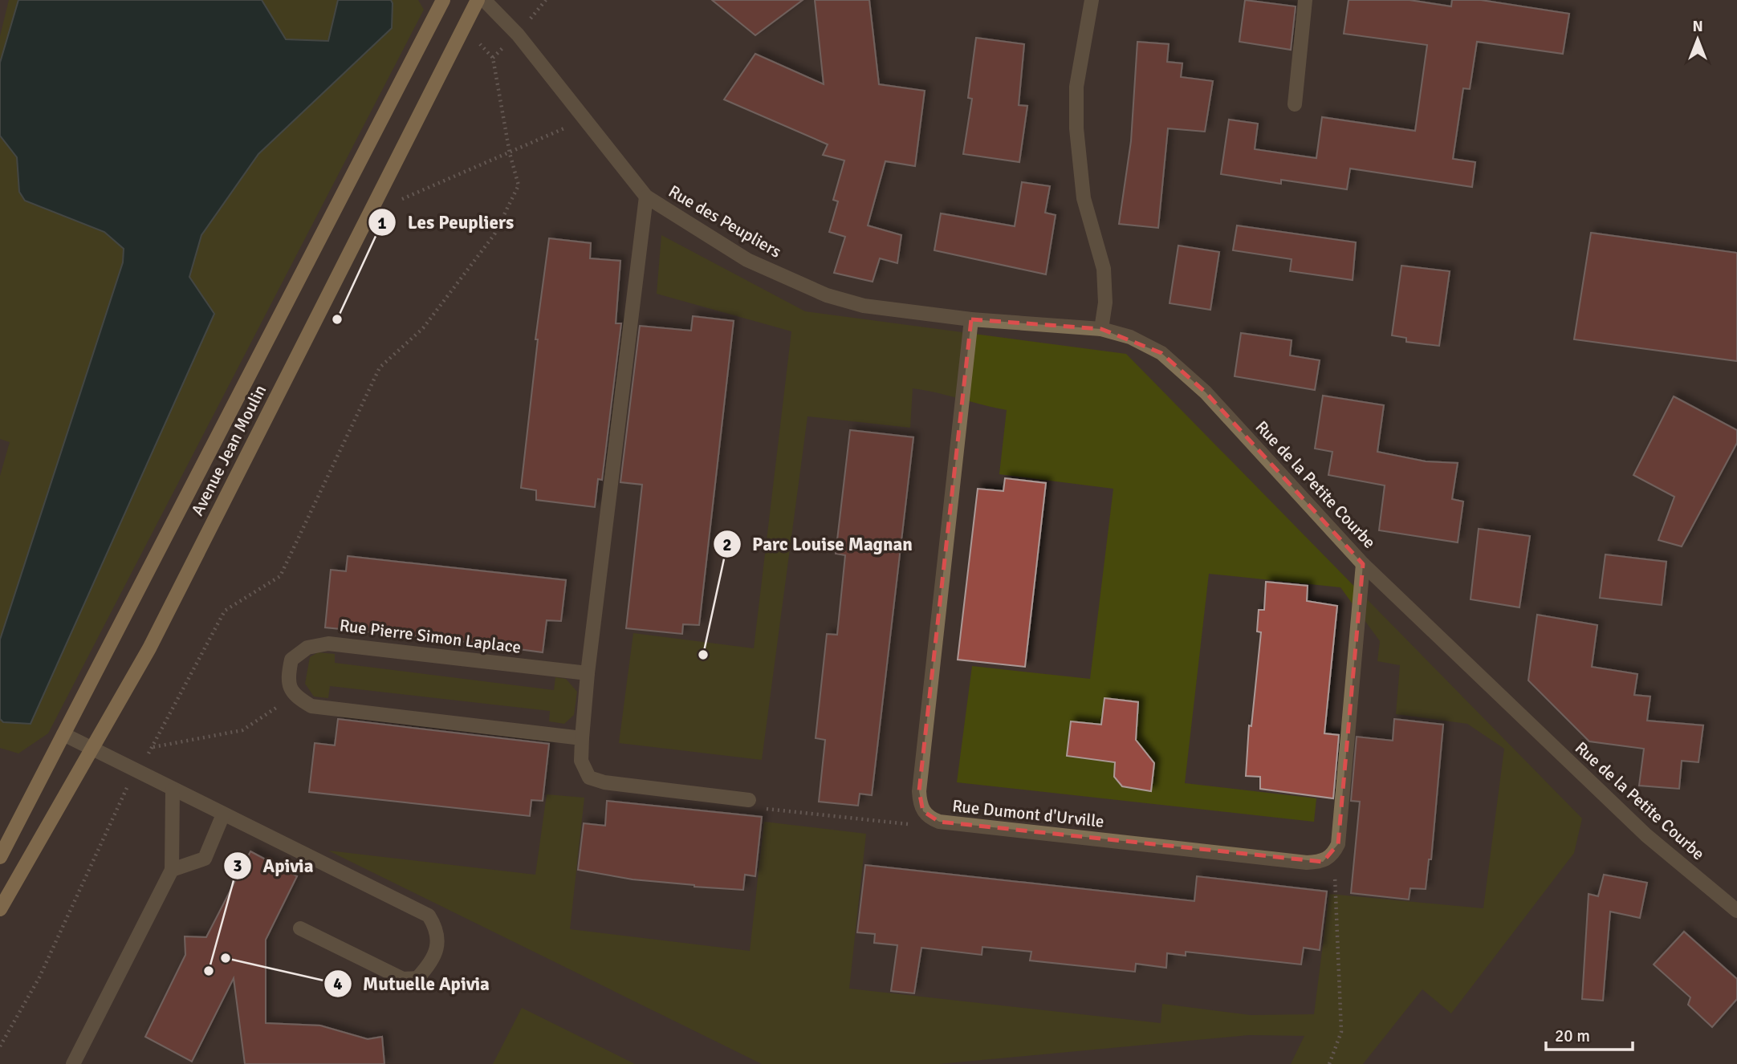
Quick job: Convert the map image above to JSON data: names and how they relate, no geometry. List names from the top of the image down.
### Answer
{
  "streets": {
    "main road": ["Avenue Jean Moulin"],
    "street": [
      "Rue des Peupliers",
      "Rue de la Petite Courbe",
      "Rue Pierre Simon Laplace",
      "Rue Dumont d'Urville"
    ]
  },
  "crossings": [
    ["Rue des Peupliers", "Rue de la Petite Courbe"],
    ["Rue des Peupliers", "Rue Dumont d'Urville"]
  ],
  "places": [
    "Les Peupliers",
    "Parc Louise Magnan",
    "Mutuelle Apivia",
    "Apivia"
  ],
  "scale_bar": "20 m",
  "north": "top"
}
